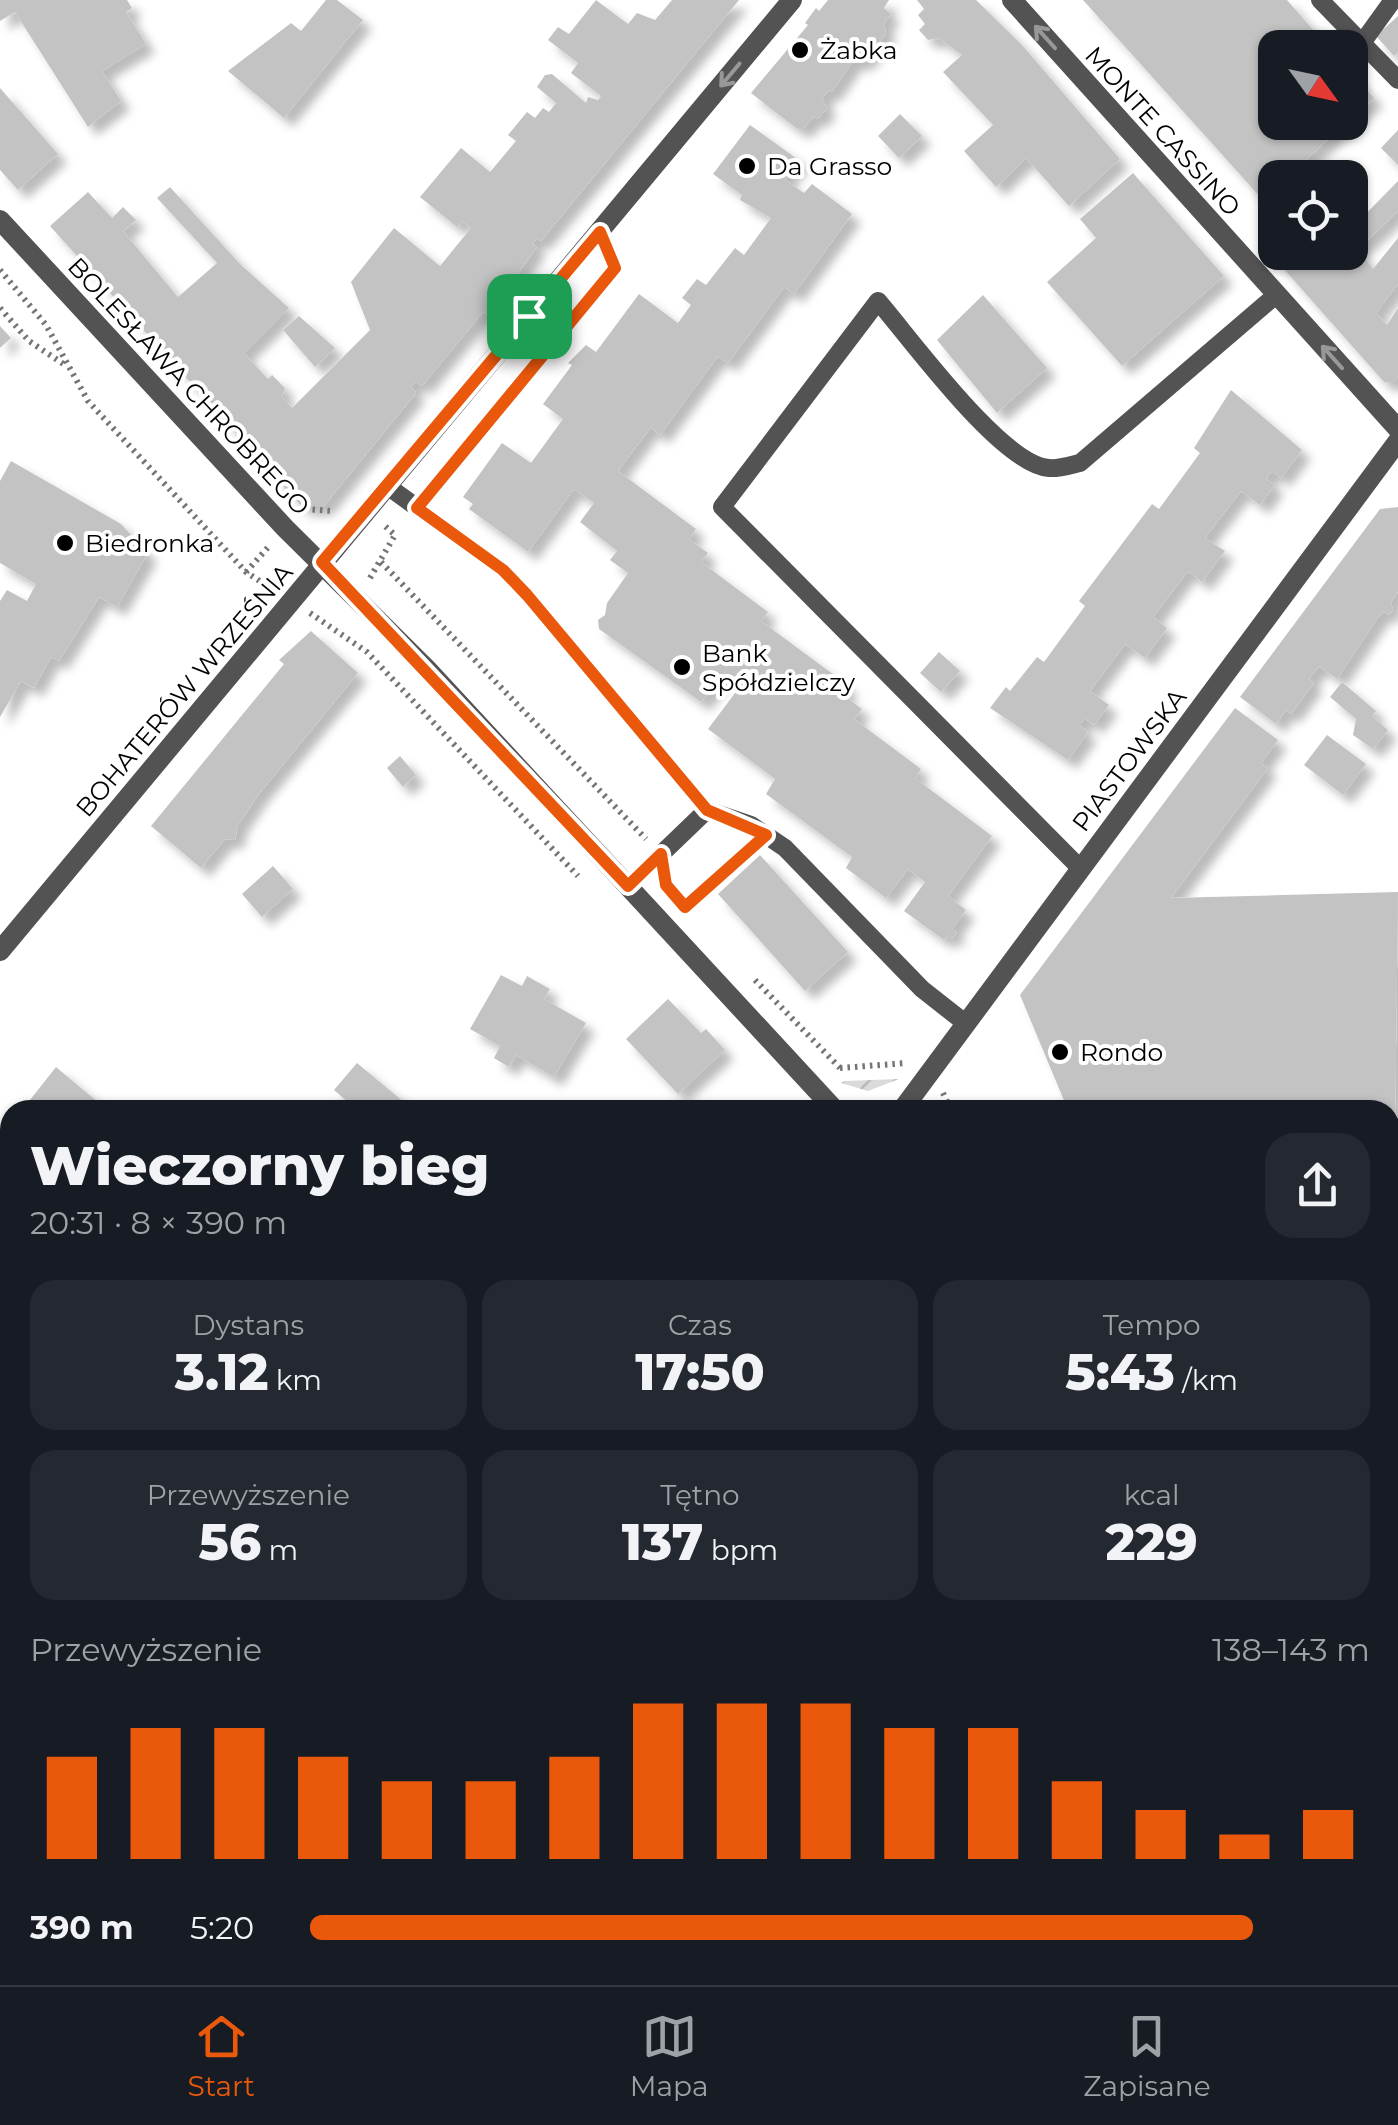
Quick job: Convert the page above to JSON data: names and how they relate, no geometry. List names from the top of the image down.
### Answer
{
  "streets": {
    "street": [
      "MONTE CASSINO",
      "BOLESŁAWA CHROBREGO",
      "BOHATERÓW WRZEŚNIA",
      "PIASTOWSKA"
    ]
  },
  "crossings": [
    ["BOLESŁAWA CHROBREGO", "BOHATERÓW WRZEŚNIA"]
  ],
  "one_way": ["MONTE CASSINO"],
  "places": [
    "Żabka",
    "Da Grasso",
    "Biedronka",
    "Bank Spółdzielczy",
    "Rondo"
  ],
  "north": "bottom right",
  "page": {
    "heading": ["Wieczorny bieg", "20:31 · 8 × 390 m"],
    "stats": [
      ["Dystans", "3.12 km"],
      ["Czas", "17:50"],
      ["Tempo", "5:43 /km"],
      ["Przewyższenie", "56 m"],
      ["Tętno", "137 bpm"],
      ["kcal", "229"]
    ],
    "chart": ["Przewyższenie", "138–143 m"],
    "list": [
      {
        "name": "390 m",
        "note": "5:20"
      }
    ],
    "tabs": ["Start", "Mapa", "Zapisane"]
  }
}
